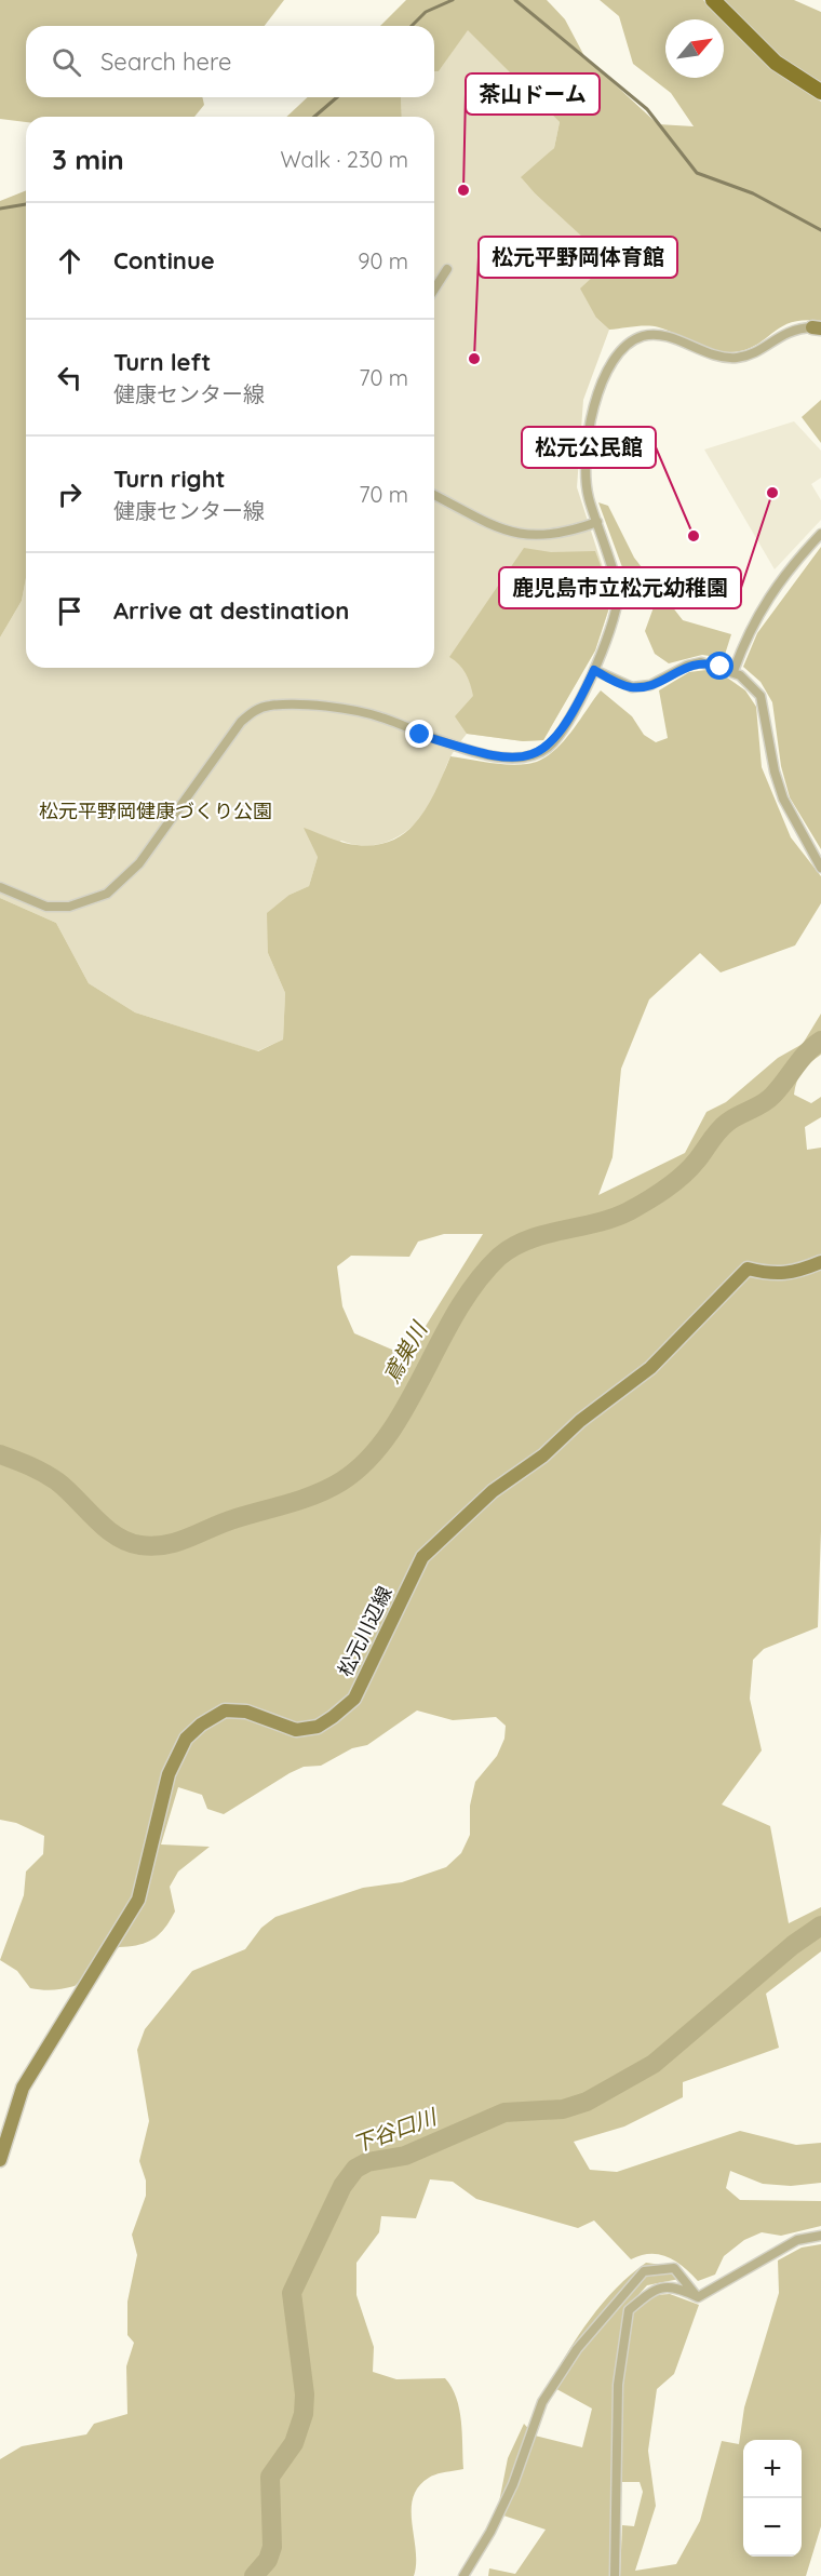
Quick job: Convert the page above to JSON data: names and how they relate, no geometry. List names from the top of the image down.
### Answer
{
  "streets": {
    "main road": ["松元川辺線"]
  },
  "water": ["鳶巣川", "下谷口川"],
  "parks": ["松元平野岡健康づくり公園"],
  "places": [
    "茶山ドーム",
    "松元平野岡体育館",
    "鹿児島市立松元幼稚園",
    "松元公民館"
  ],
  "north": "top right",
  "page": {
    "search": "Search here",
    "heading": ["3 min", "Walk · 230 m"],
    "list": [
      ["Continue", "90 m"],
      ["Turn left", "健康センター線", "70 m"],
      ["Turn right", "健康センター線", "70 m"],
      "Arrive at destination"
    ],
    "map_buttons": ["+", "−"]
  }
}
